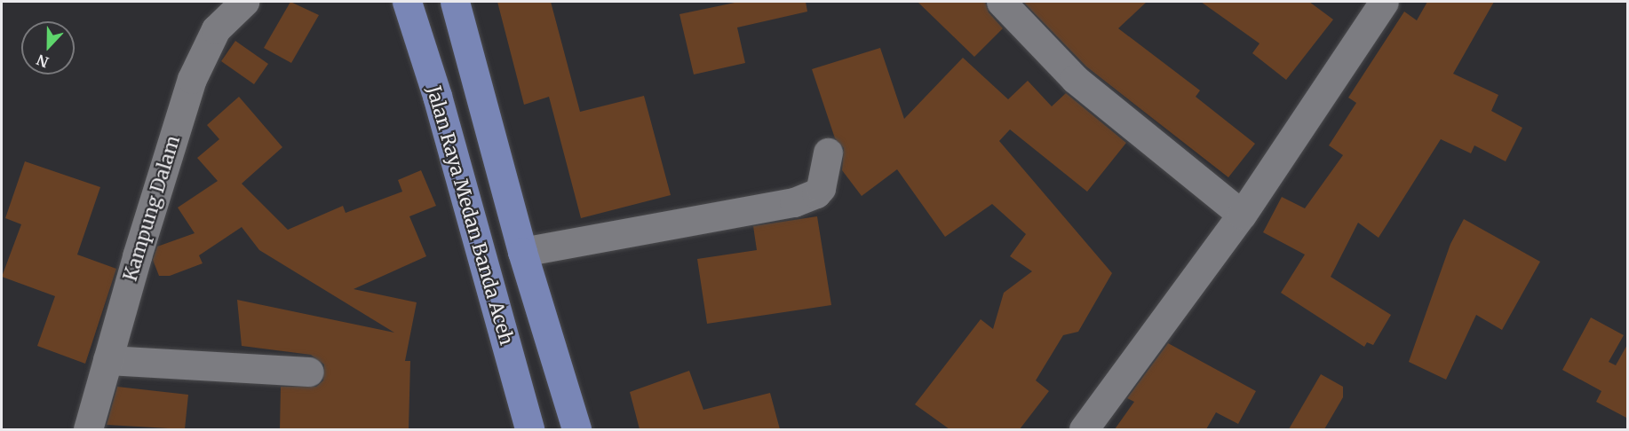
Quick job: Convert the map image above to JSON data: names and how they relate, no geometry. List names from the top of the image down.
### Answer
{
  "streets": {
    "highway": ["Jalan Raya Medan Banda Aceh"],
    "street": ["Kampung Dalam"]
  },
  "north": "bottom"
}
